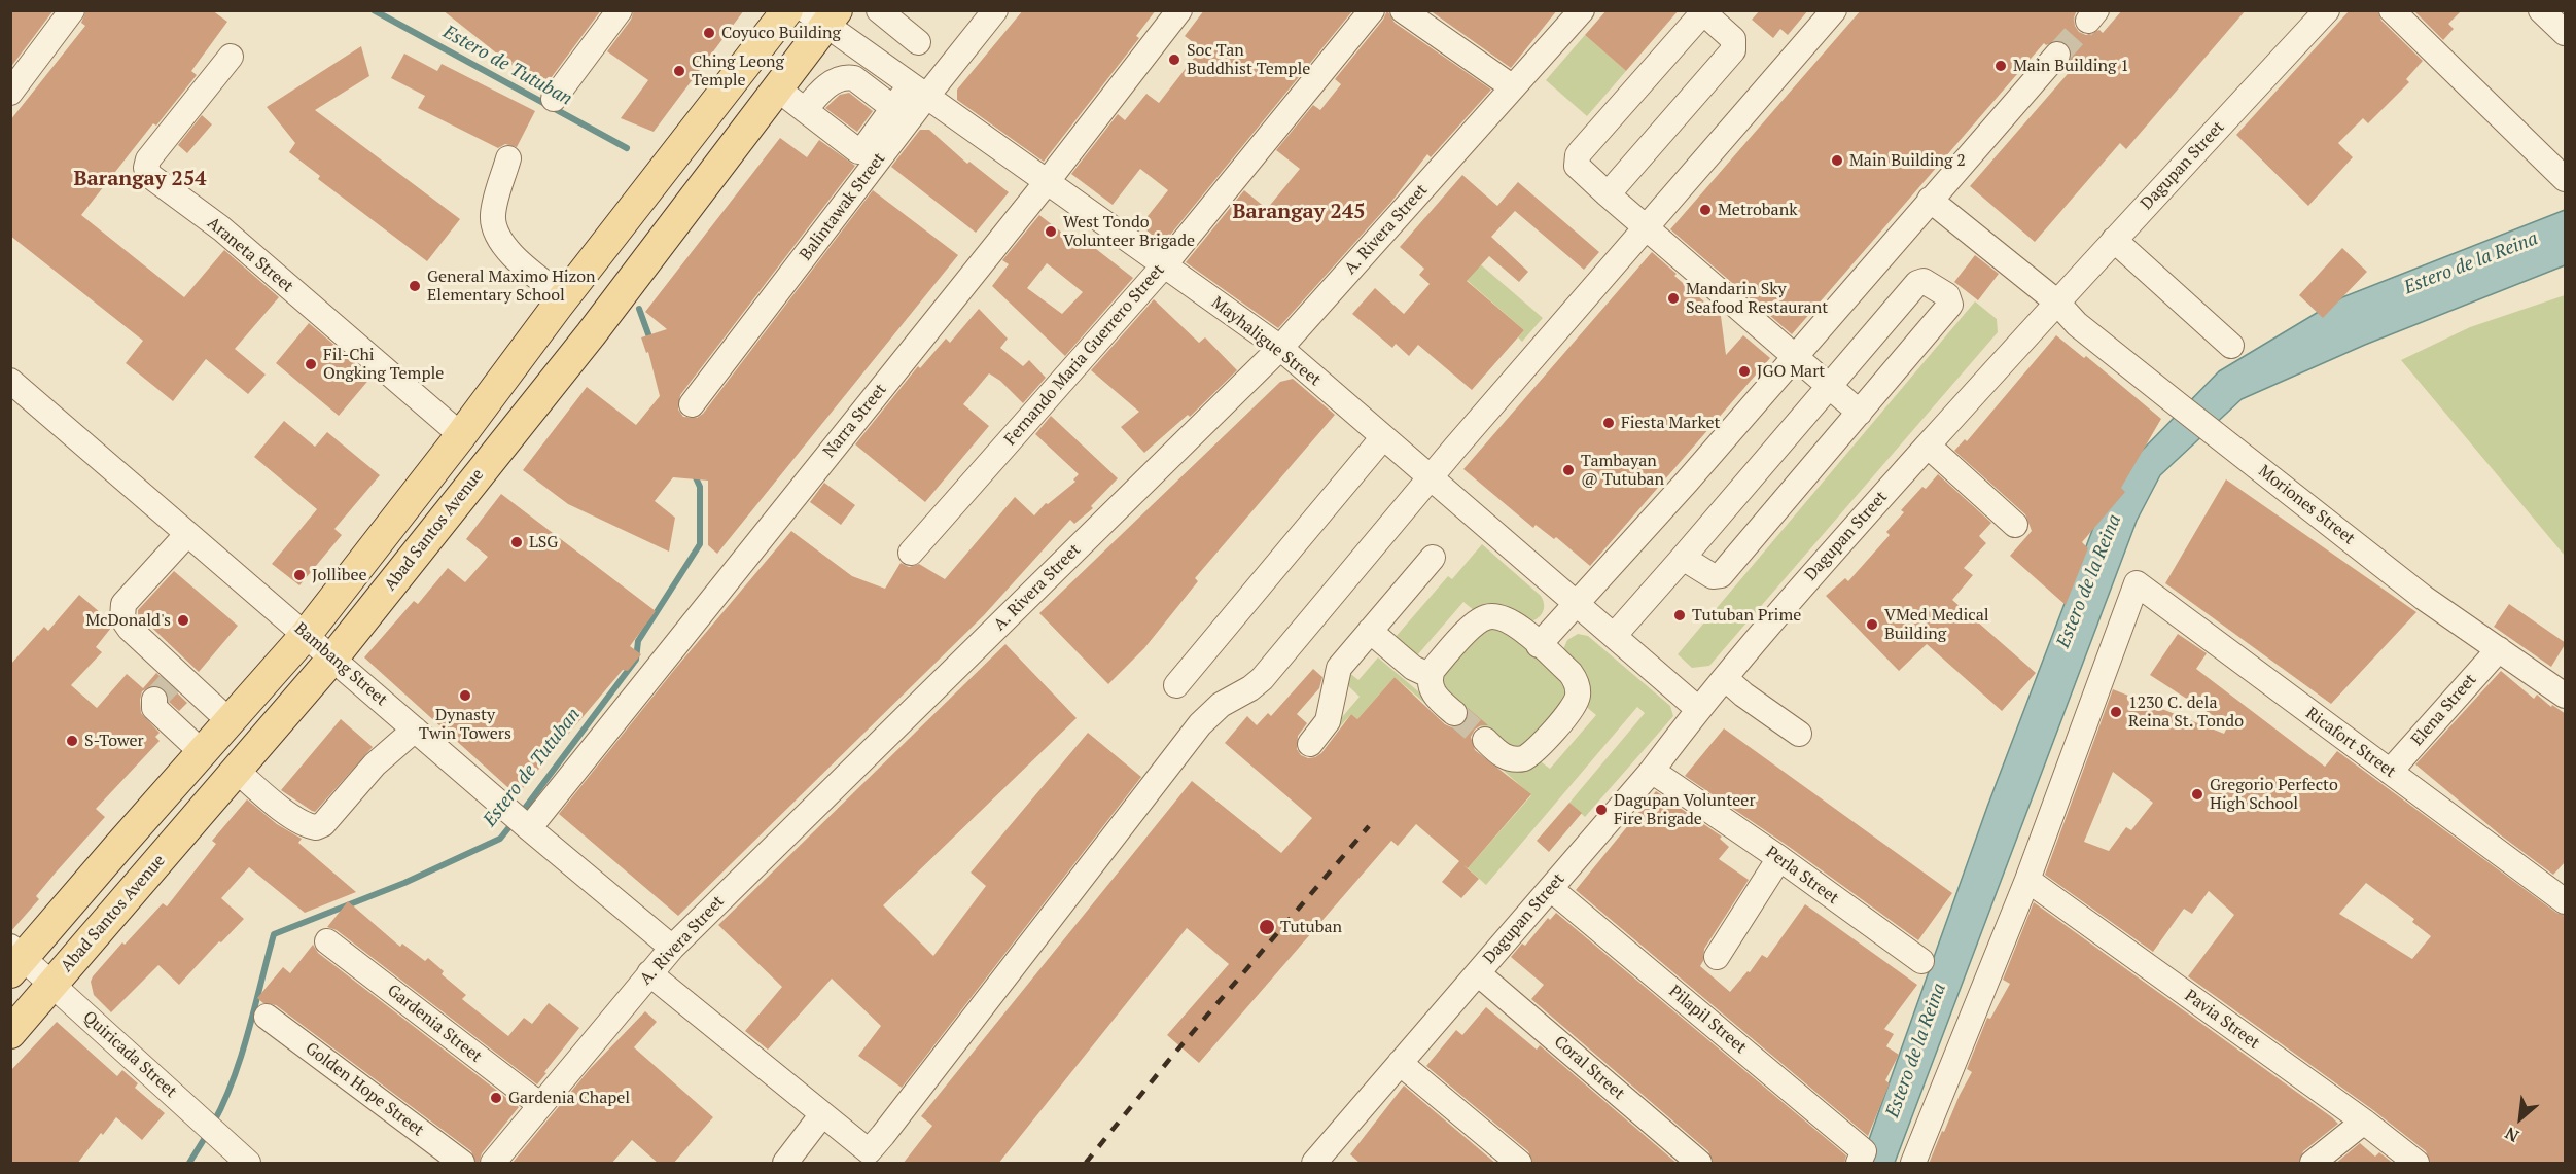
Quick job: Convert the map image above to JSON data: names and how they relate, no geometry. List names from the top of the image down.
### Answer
{
  "streets": {
    "main road": ["Abad Santos Avenue"],
    "street": [
      "Dagupan Street",
      "Balintawak Street",
      "A. Rivera Street",
      "Araneta Street",
      "Mayhaligue Street",
      "Fernando Maria Guerrero Street",
      "Narra Street",
      "Moriones Street",
      "Bambang Street",
      "Elena Street",
      "Ricafort Street",
      "Perla Street",
      "Pilapil Street",
      "Pavia Street",
      "Gardenia Street",
      "Quiricada Street",
      "Coral Street",
      "Golden Hope Street"
    ]
  },
  "crossings": [
    ["Dagupan Street", "Mayhaligue Street"],
    ["Dagupan Street", "Moriones Street"],
    ["Dagupan Street", "Perla Street"],
    ["Dagupan Street", "Pilapil Street"],
    ["Dagupan Street", "Coral Street"],
    ["Balintawak Street", "Mayhaligue Street"],
    ["A. Rivera Street", "Mayhaligue Street"],
    ["A. Rivera Street", "Bambang Street"],
    ["A. Rivera Street", "Gardenia Street"],
    ["Mayhaligue Street", "Fernando Maria Guerrero Street"],
    ["Mayhaligue Street", "Narra Street"],
    ["Mayhaligue Street", "Abad Santos Avenue"],
    ["Narra Street", "Bambang Street"],
    ["Moriones Street", "Elena Street"],
    ["Abad Santos Avenue", "Bambang Street"],
    ["Abad Santos Avenue", "Quiricada Street"],
    ["Elena Street", "Ricafort Street"],
    ["Ricafort Street", "Pavia Street"]
  ],
  "districts": ["Barangay 254", "Barangay 245"],
  "water": ["Estero de Tutuban", "Estero de la Reina"],
  "places": [
    "Coyuco Building",
    "Soc Tan Buddhist Temple",
    "Main Building 1",
    "Ching Leong Temple",
    "Main Building 2",
    "Metrobank",
    "West Tondo Volunteer Brigade",
    "General Maximo Hizon Elementary School",
    "Mandarin Sky Seafood Restaurant",
    "Fil-Chi Ongking Temple",
    "JGO Mart",
    "Fiesta Market",
    "Tambayan @ Tutuban",
    "LSG",
    "Jollibee",
    "Tutuban Prime",
    "McDonald's",
    "VMed Medical Building",
    "Dynasty Twin Towers",
    "1230 C. dela Reina St. Tondo",
    "S-Tower",
    "Gregorio Perfecto High School",
    "Dagupan Volunteer Fire Brigade",
    "Tutuban",
    "Gardenia Chapel"
  ],
  "north": "bottom left"
}
